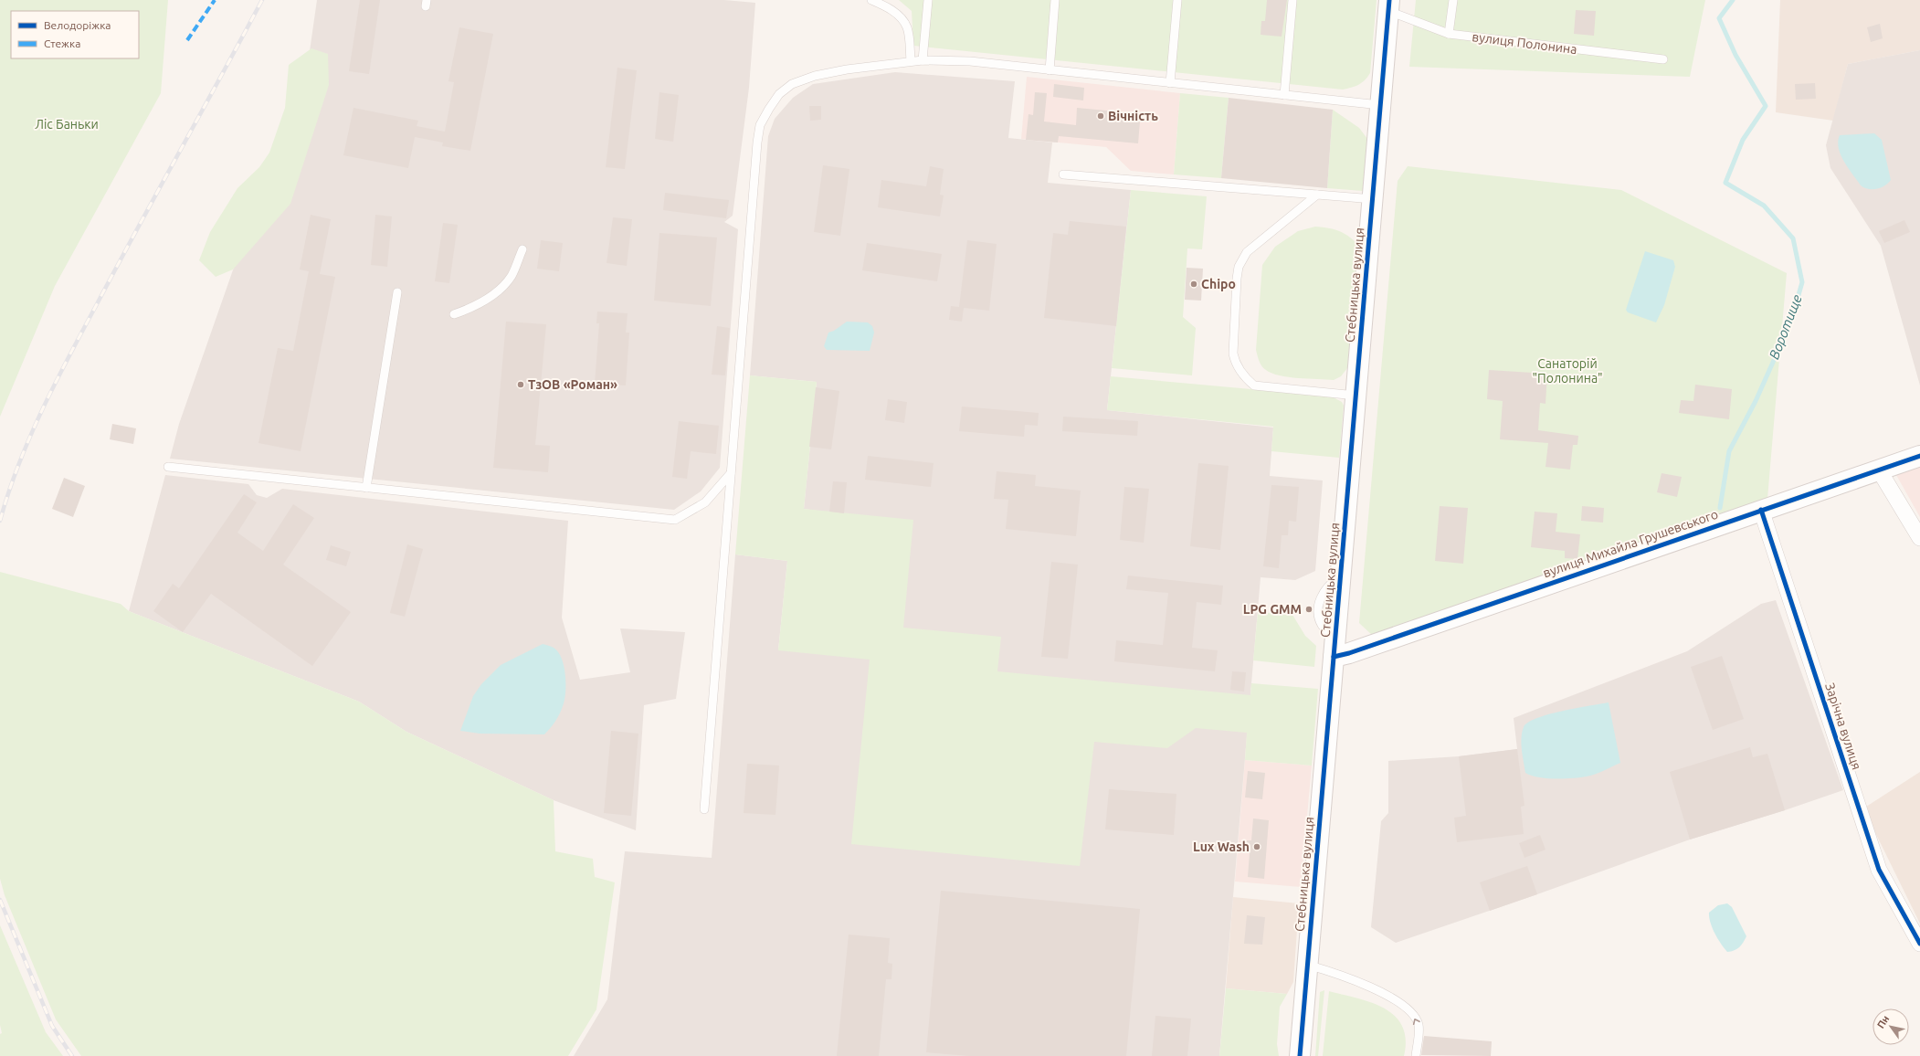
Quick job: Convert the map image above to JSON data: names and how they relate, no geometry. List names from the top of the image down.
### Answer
{
  "streets": {
    "street": ["Стебницька вулиця", "вулиця Михайла Грушевського", "Зарічна вулиця"],
    "lane": ["вулиця Полонина"]
  },
  "crossings": [
    ["вулиця Полонина", "Стебницька вулиця"],
    ["Стебницька вулиця", "вулиця Михайла Грушевського"],
    ["вулиця Михайла Грушевського", "Зарічна вулиця"]
  ],
  "water": ["Воротище"],
  "parks": ["Ліс Баньки", "Санаторій \"Полонина\""],
  "places": [
    "Вічність",
    "Chipo",
    "ТзОВ «Роман»",
    "LPG GMM",
    "Lux Wash"
  ],
  "legend": ["Велодоріжка", "Стежка"],
  "north": "top left"
}
